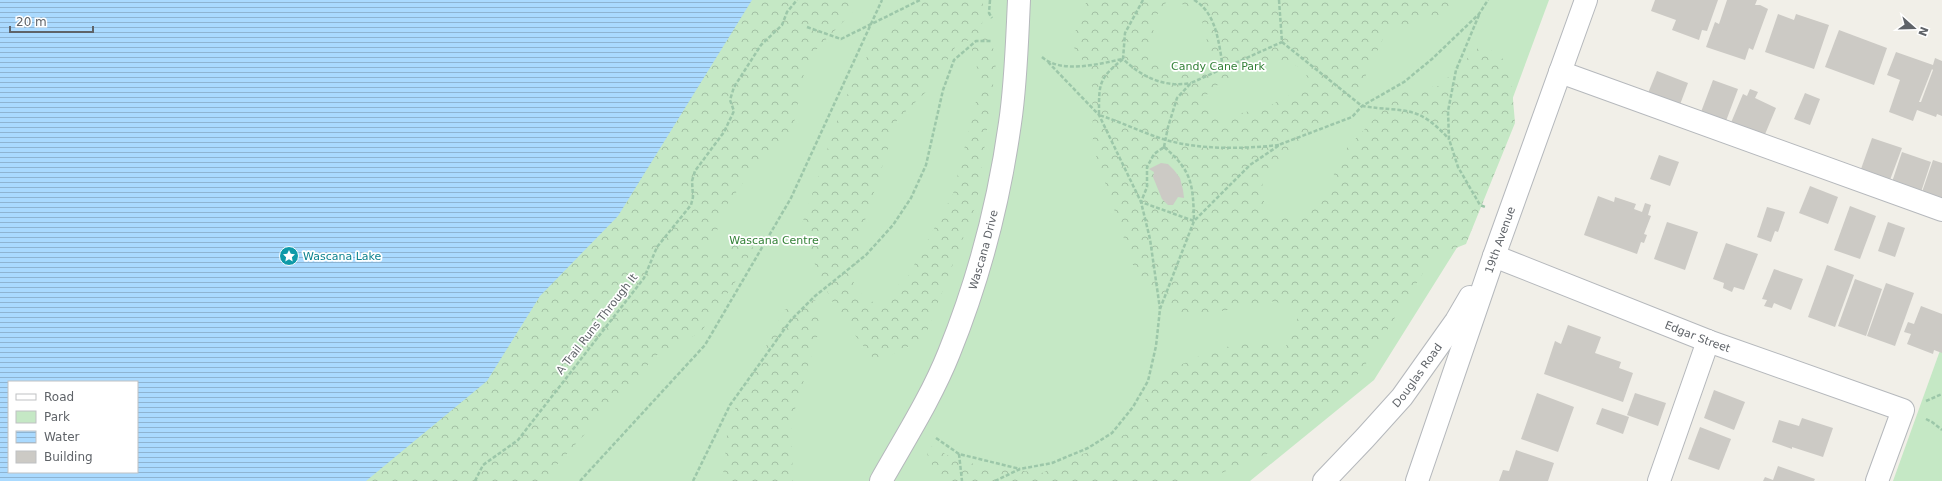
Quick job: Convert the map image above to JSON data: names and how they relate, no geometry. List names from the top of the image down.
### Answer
{
  "streets": {
    "street": [
      "19th Avenue",
      "Wascana Drive",
      "Edgar Street",
      "Douglas Road"
    ],
    "path": ["A Trail Runs Through It"]
  },
  "crossings": [
    ["19th Avenue", "Edgar Street"],
    ["19th Avenue", "Douglas Road"],
    ["Edgar Street", "Douglas Road"]
  ],
  "parks": ["Candy Cane Park", "Wascana Centre"],
  "places": {
    "place": ["Wascana Lake"]
  },
  "legend": [
    "Road",
    "Park",
    "Water",
    "Building"
  ],
  "scale_bar": "20 m",
  "north": "right"
}
